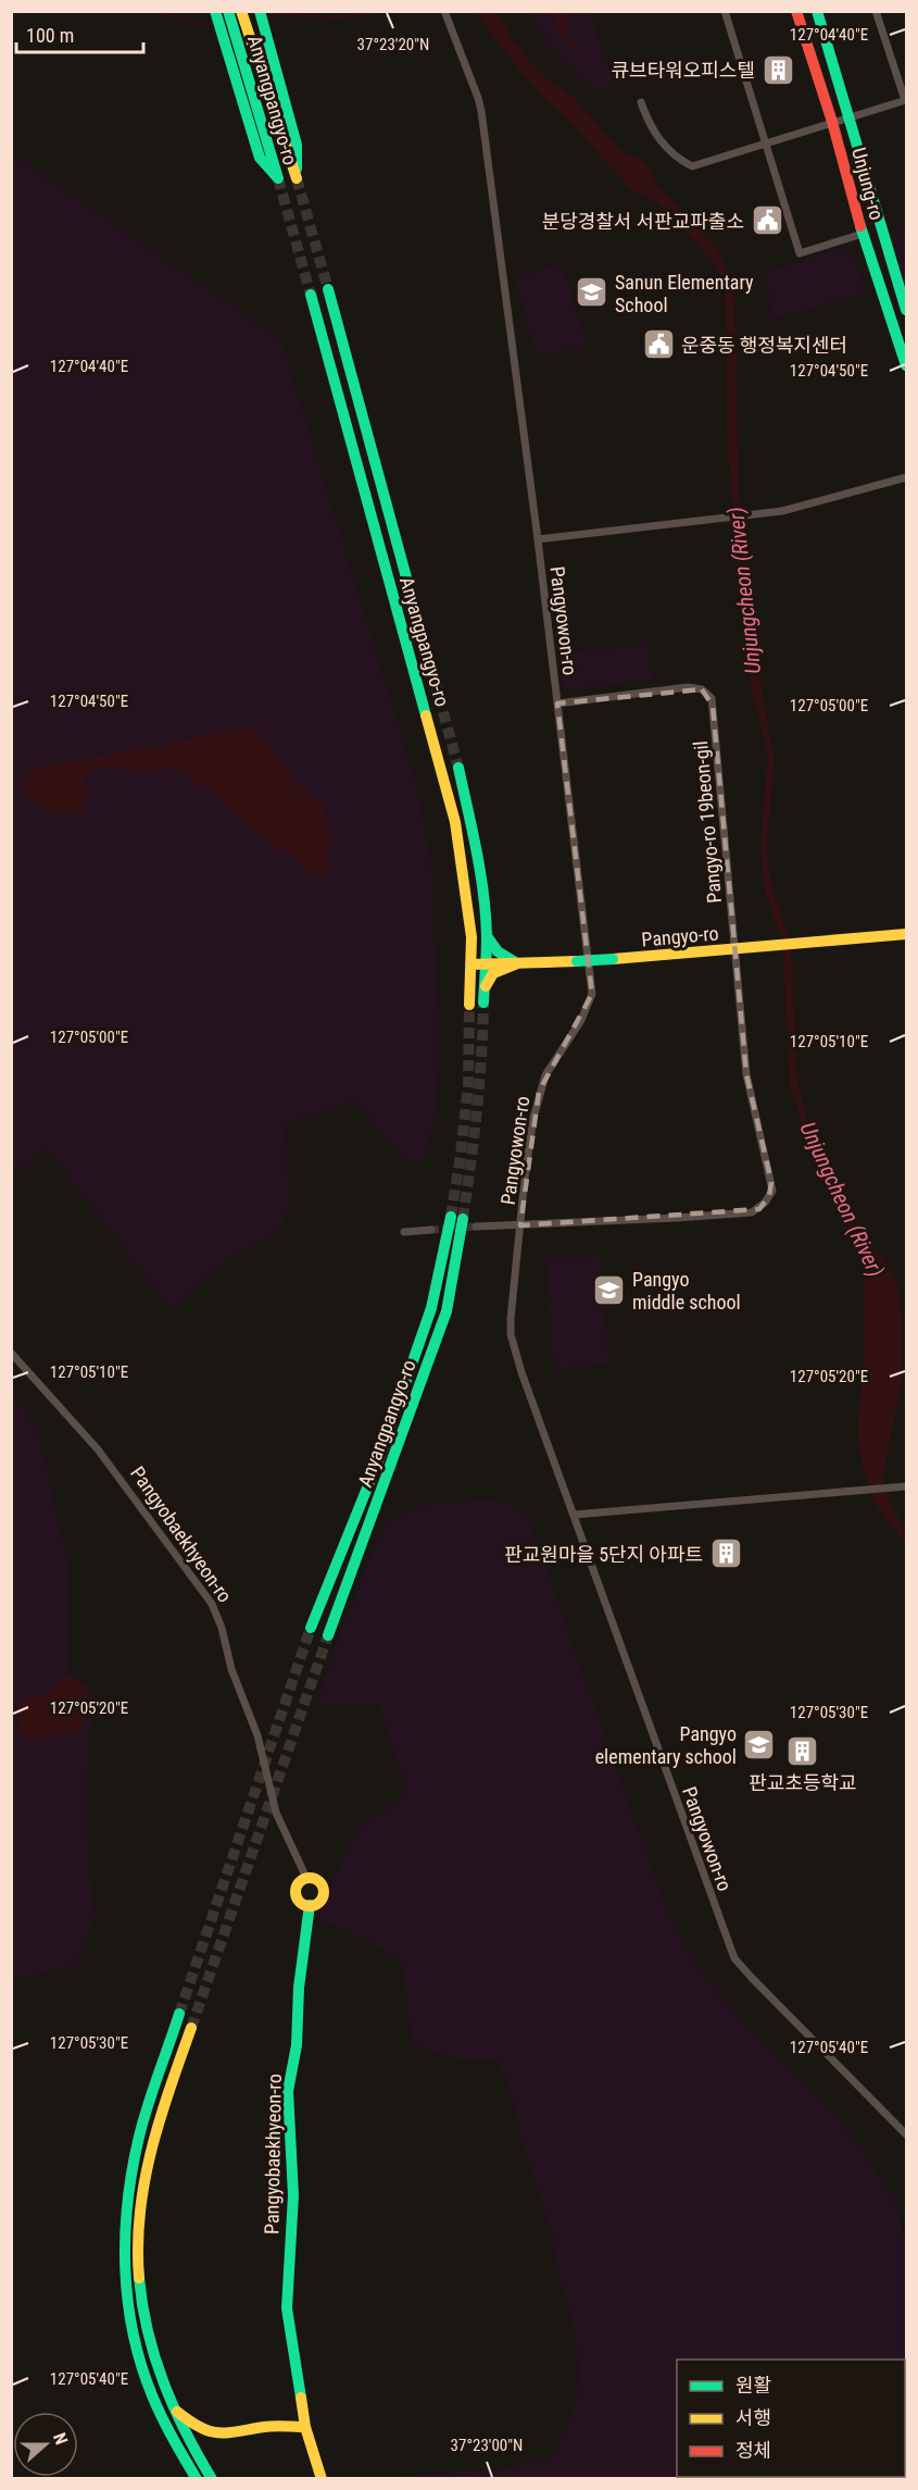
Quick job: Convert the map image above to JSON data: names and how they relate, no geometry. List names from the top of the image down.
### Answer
{
  "streets": {
    "main road": [
      "Anyangpangyo-ro",
      "Unjung-ro",
      "Pangyo-ro",
      "Pangyobaekhyeon-ro"
    ],
    "street": ["Pangyowon-ro", "Pangyo-ro 19beon-gil"]
  },
  "crossings": [
    ["Pangyowon-ro", "Pangyo-ro 19beon-gil"],
    ["Pangyo-ro 19beon-gil", "Pangyo-ro"]
  ],
  "water": ["Unjungcheon (River)"],
  "places": {
    "building": ["큐브타워오피스텔", "판교원마을 5단지 아파트", "판교초등학교"],
    "public building": ["분당경찰서 서판교파출소", "운중동 행정복지센터"],
    "school or university": ["Sanun Elementary School", "Pangyo middle school", "Pangyo elementary school"]
  },
  "legend": ["원활", "서행", "정체"],
  "scale_bar": "100 m",
  "north": "right",
  "coordinates": [
    "127°04'40\"E",
    "37°23'20\"N",
    "127°04'50\"E",
    "127°05'00\"E",
    "127°05'10\"E",
    "127°05'20\"E",
    "127°05'30\"E",
    "127°05'40\"E",
    "37°23'00\"N"
  ]
}
